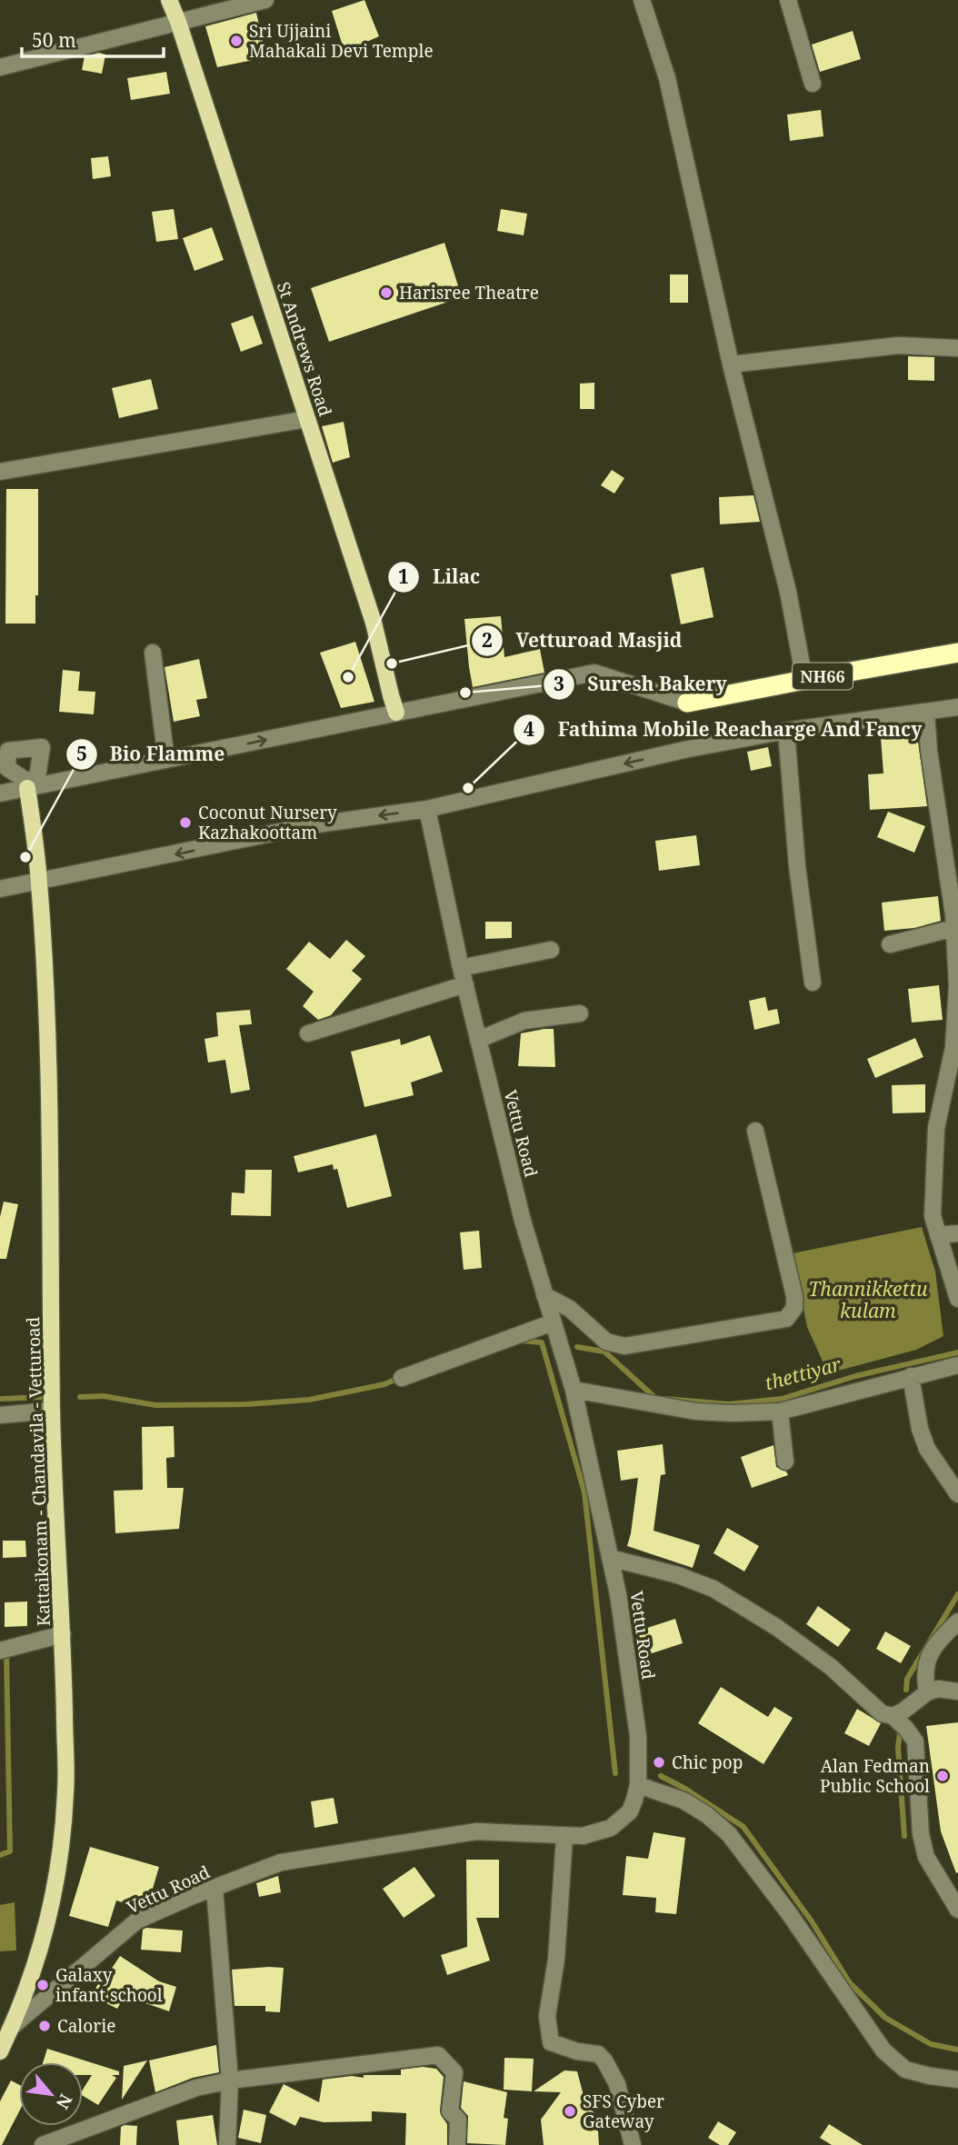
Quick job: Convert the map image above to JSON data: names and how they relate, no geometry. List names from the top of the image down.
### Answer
{
  "streets": {
    "highway": ["NH66"],
    "main road": ["St Andrews Road", "Kattaikonam - Chandavila - Vetturoad"],
    "street": ["Vettu Road"]
  },
  "crossings": [
    ["Vettu Road", "Kattaikonam - Chandavila - Vetturoad"]
  ],
  "water": ["Thannikkettu kulam", "thettiyar"],
  "places": [
    "Sri Ujjaini Mahakali Devi Temple",
    "Harisree Theatre",
    "Vetturoad Masjid",
    "Lilac",
    "Suresh Bakery",
    "Fathima Mobile Reacharge And Fancy",
    "Coconut Nursery Kazhakoottam",
    "Bio Flamme",
    "Chic pop",
    "Alan Fedman Public School",
    "Galaxy infant school",
    "Calorie",
    "SFS Cyber Gateway"
  ],
  "scale_bar": "50 m",
  "north": "bottom right"
}
